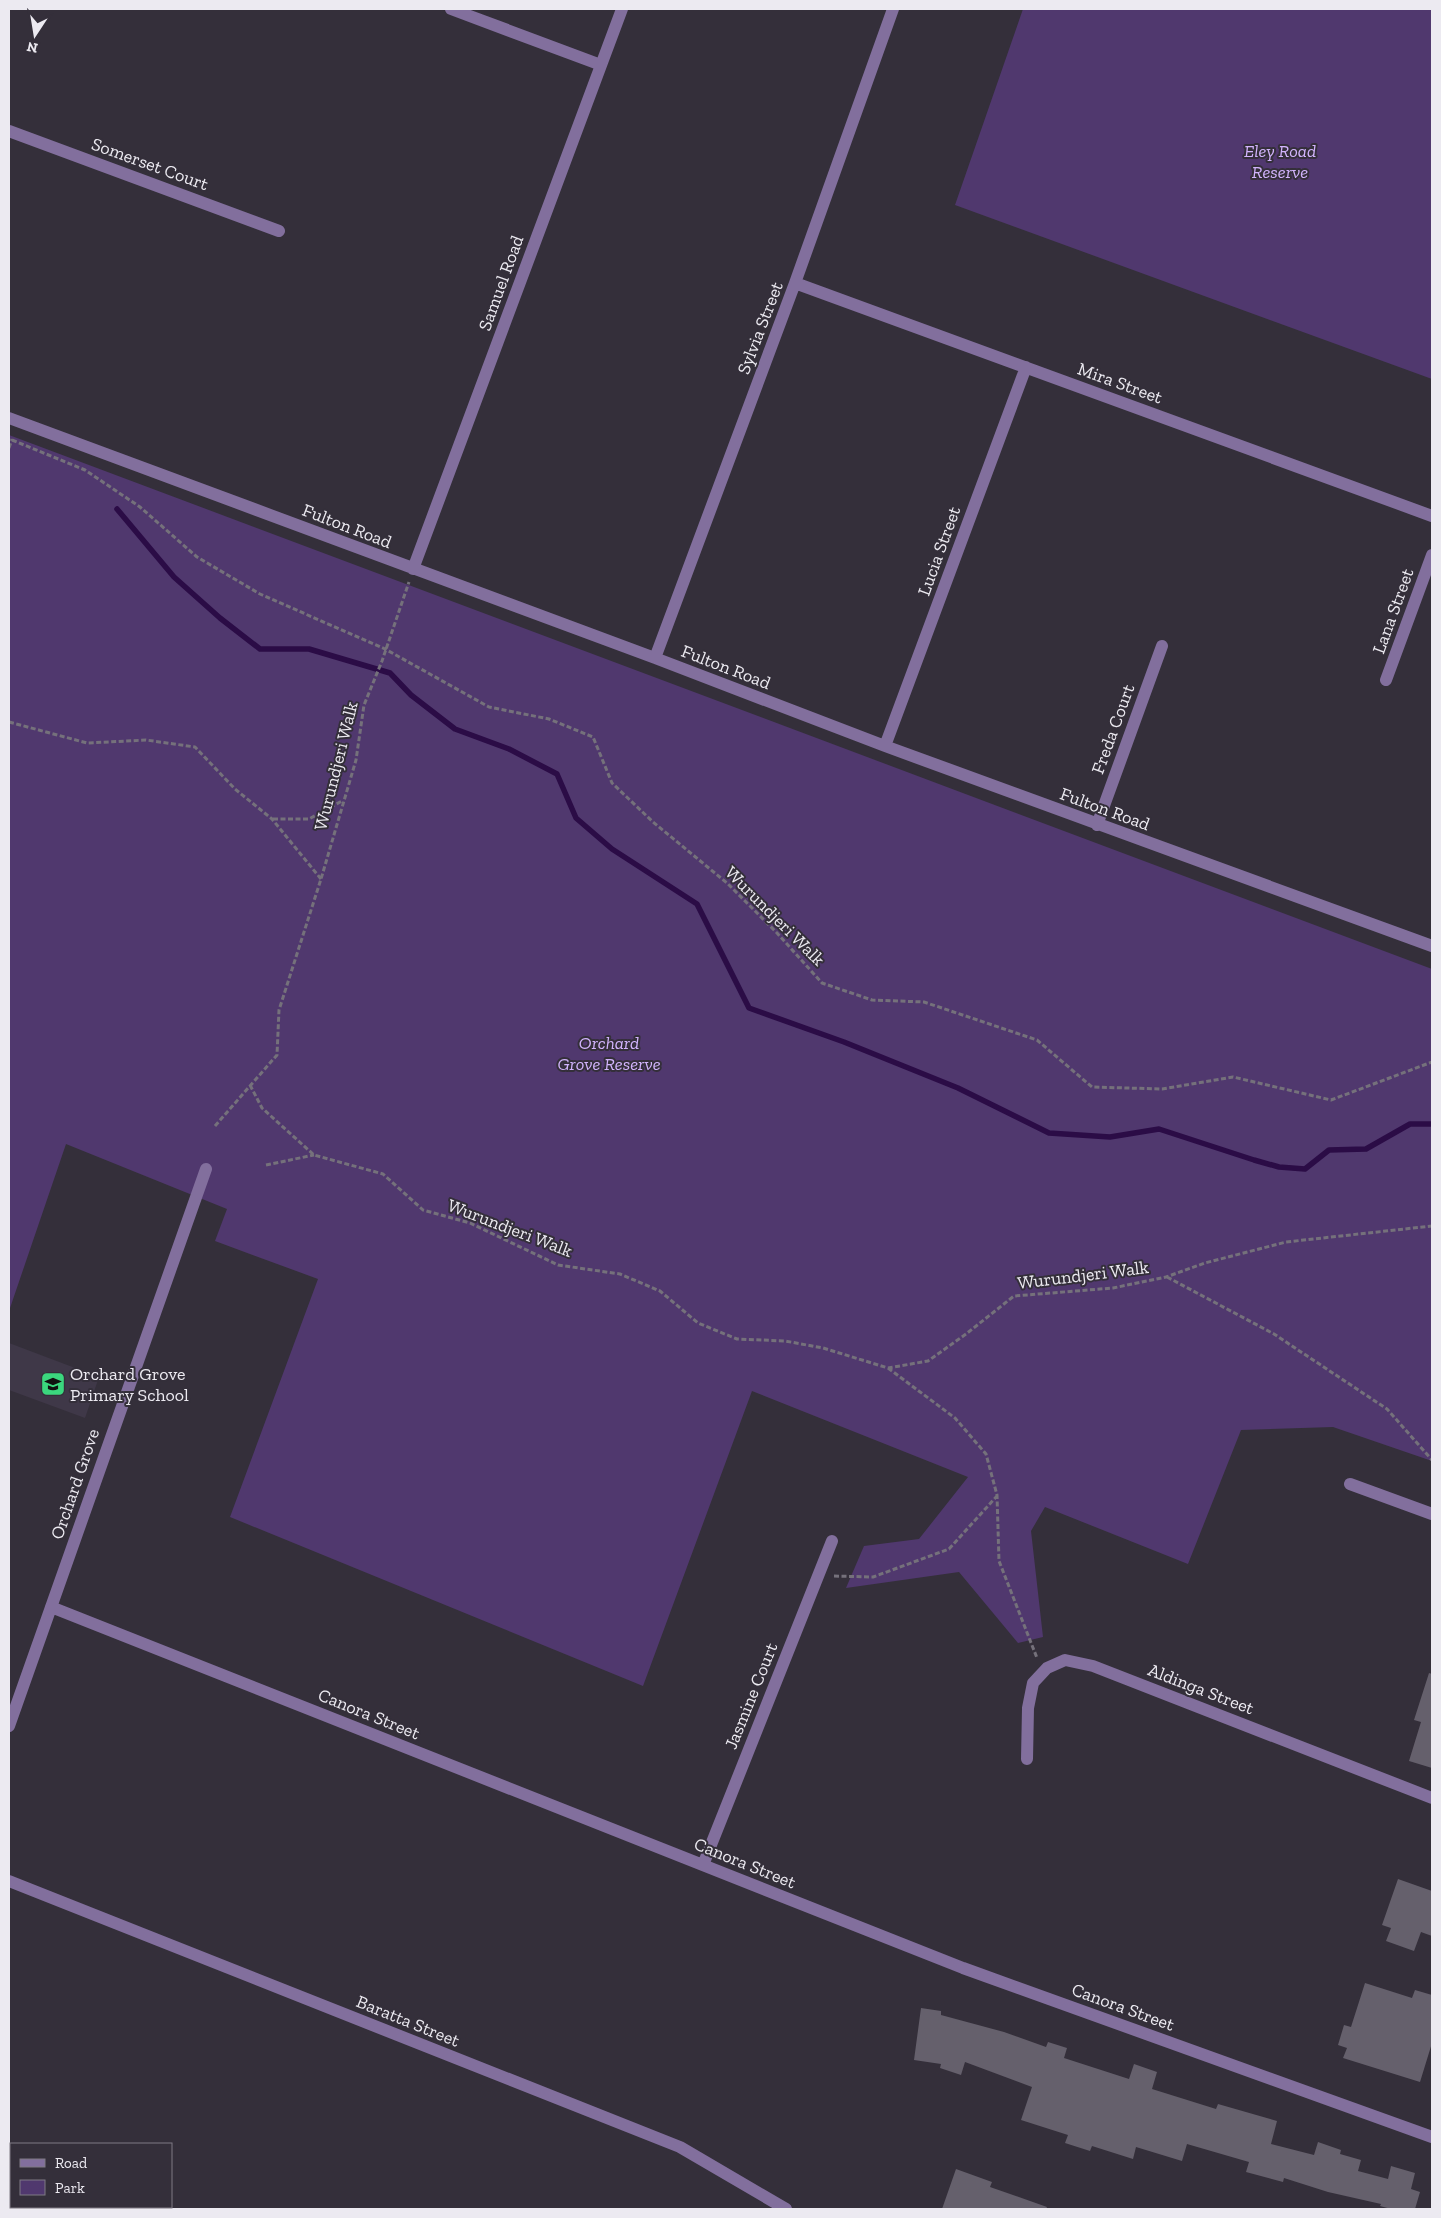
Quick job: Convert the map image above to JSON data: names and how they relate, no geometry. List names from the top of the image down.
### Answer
{
  "streets": {
    "street": [
      "Somerset Court",
      "Samuel Road",
      "Sylvia Street",
      "Mira Street",
      "Fulton Road",
      "Lucia Street",
      "Lana Street",
      "Freda Court",
      "Orchard Grove",
      "Aldinga Street",
      "Jasmine Court",
      "Canora Street",
      "Baratta Street"
    ],
    "path": ["Wurundjeri Walk"]
  },
  "crossings": [
    ["Samuel Road", "Fulton Road"],
    ["Samuel Road", "Wurundjeri Walk"],
    ["Sylvia Street", "Mira Street"],
    ["Sylvia Street", "Fulton Road"],
    ["Mira Street", "Lucia Street"],
    ["Fulton Road", "Lucia Street"],
    ["Fulton Road", "Freda Court"],
    ["Fulton Road", "Wurundjeri Walk"],
    ["Orchard Grove", "Canora Street"],
    ["Jasmine Court", "Canora Street"]
  ],
  "parks": ["Eley Road Reserve", "Orchard Grove Reserve"],
  "places": {
    "school or university": ["Orchard Grove Primary School"]
  },
  "legend": ["Road", "Park"],
  "north": "bottom"
}
